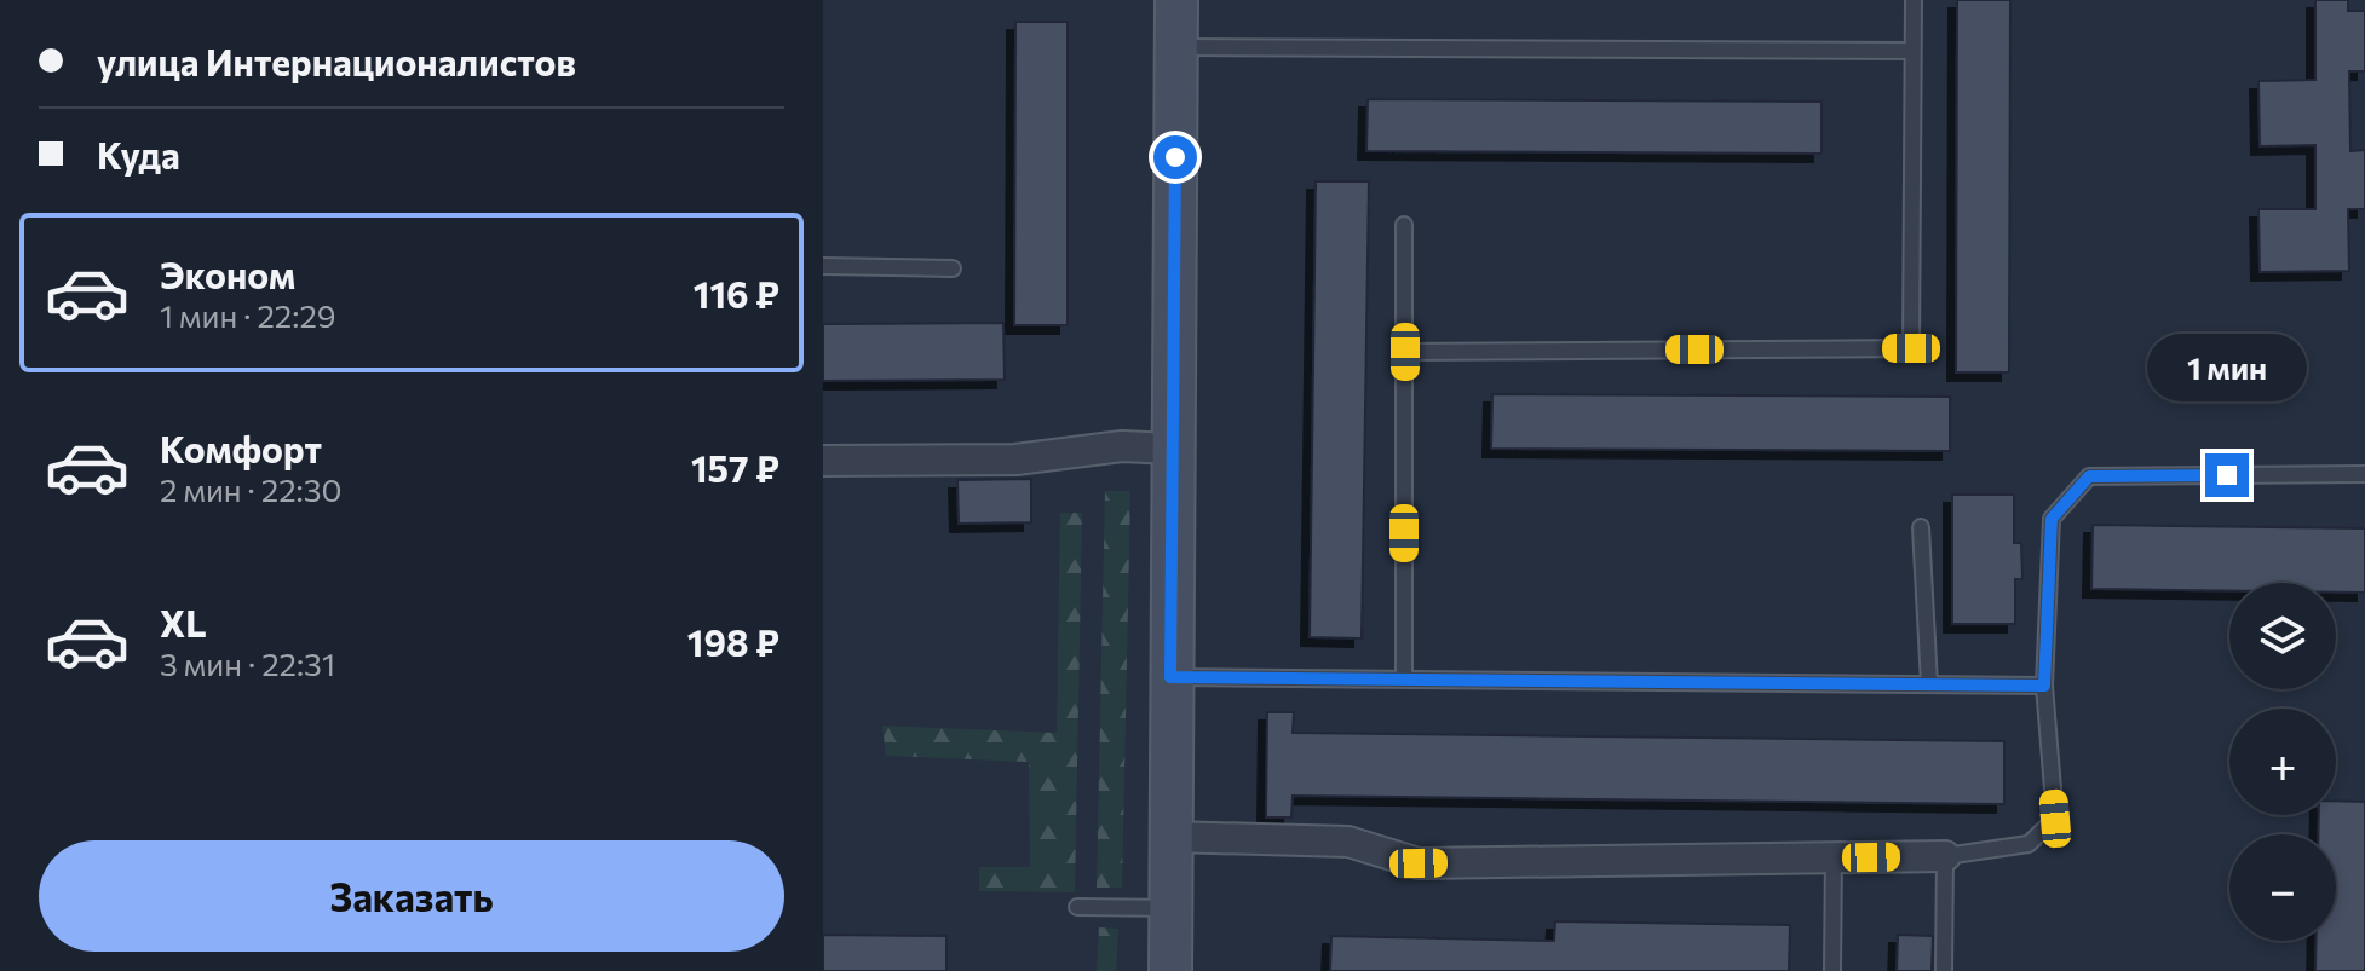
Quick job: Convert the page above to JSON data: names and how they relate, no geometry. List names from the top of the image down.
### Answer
{
  "page": {
    "banner": ["улица Интернационалистов", "Куда"],
    "list": [
      {
        "name": "Эконом",
        "note": "1 мин · 22:29",
        "value": "116 ₽"
      },
      {
        "name": "Комфорт",
        "note": "2 мин · 22:30",
        "value": "157 ₽"
      },
      {
        "name": "XL",
        "note": "3 мин · 22:31",
        "value": "198 ₽"
      }
    ],
    "bubble": "1 мин",
    "map_buttons": ["+", "−"],
    "buttons": "Заказать"
  }
}
